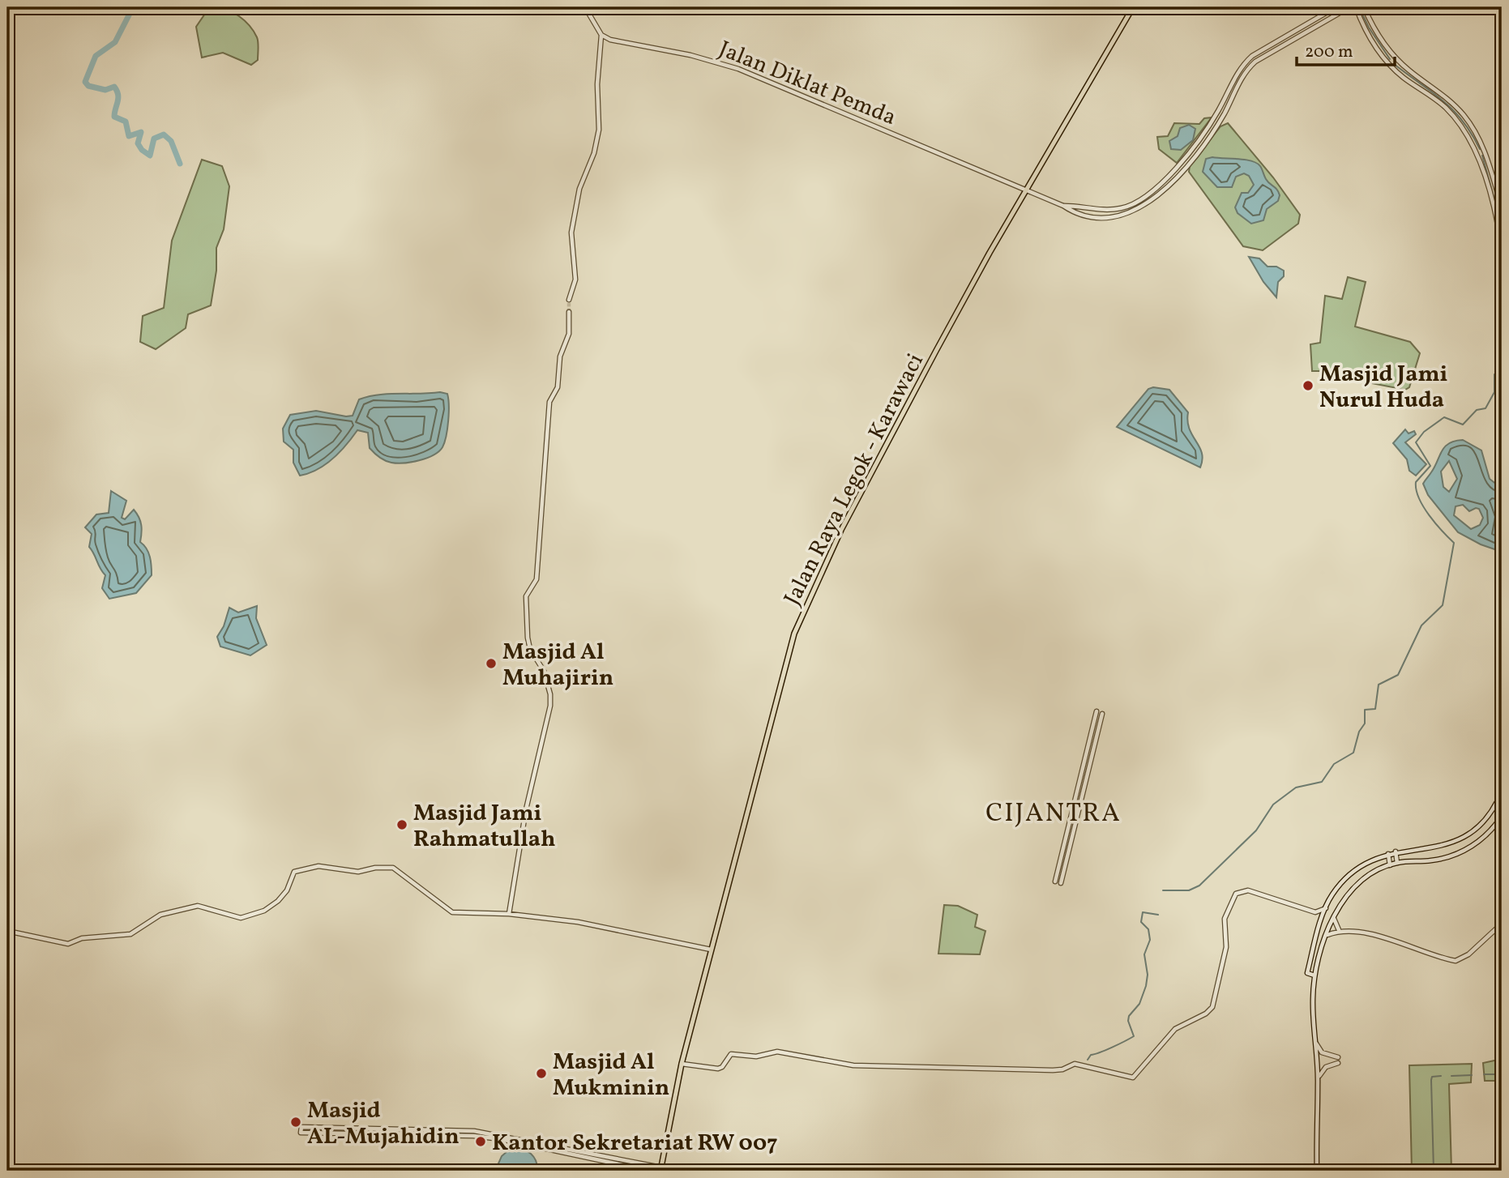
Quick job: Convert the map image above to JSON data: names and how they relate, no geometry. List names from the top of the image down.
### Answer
{
  "streets": {
    "main road": ["Jalan Raya Legok - Karawaci"],
    "street": ["Jalan Diklat Pemda"]
  },
  "crossings": [
    ["Jalan Diklat Pemda", "Jalan Raya Legok - Karawaci"]
  ],
  "districts": ["CIJANTRA"],
  "places": [
    "Masjid Jami Nurul Huda",
    "Masjid Al Muhajirin",
    "Masjid Jami Rahmatullah",
    "Masjid Al Mukminin",
    "Masjid AL-Mujahidin",
    "Kantor Sekretariat RW 007"
  ],
  "scale_bar": "200 m"
}
